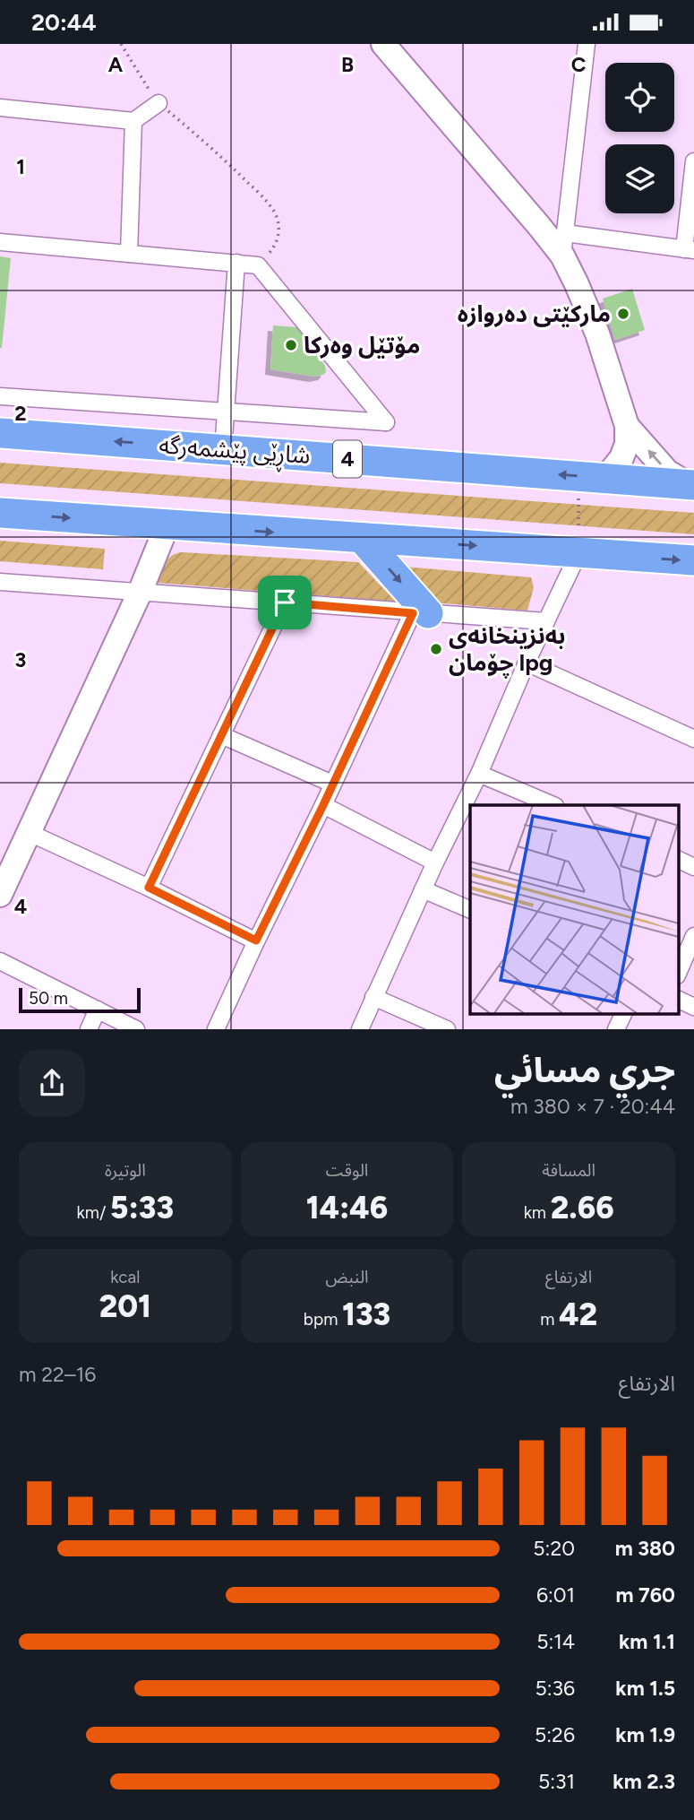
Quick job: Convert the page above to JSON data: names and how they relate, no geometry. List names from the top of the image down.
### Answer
{
  "streets": {
    "highway": ["شاڕێی پێشمەرگە", "4"]
  },
  "places": ["مارکێتی دەروازە", "مۆتێل وەرکا", "بەنزینخانەی چۆمان lpg"],
  "scale_bar": "50 m",
  "page": {
    "status": "20:44",
    "scale": "50 m",
    "heading": ["جري مسائي", "20:44 · 7 × 380 m"],
    "stats": [
      ["المسافة", "2.66 km"],
      ["الوقت", "14:46"],
      ["الوتيرة", "5:33 /km"],
      ["الارتفاع", "42 m"],
      ["النبض", "133 bpm"],
      ["kcal", "201"]
    ],
    "chart": ["الارتفاع", "16–22 m"],
    "list": [
      {
        "name": "380 m",
        "note": "5:20"
      },
      {
        "name": "760 m",
        "note": "6:01"
      },
      {
        "name": "1.1 km",
        "note": "5:14"
      },
      {
        "name": "1.5 km",
        "note": "5:36"
      },
      {
        "name": "1.9 km",
        "note": "5:26"
      },
      {
        "name": "2.3 km",
        "note": "5:31"
      }
    ]
  },
  "grid": {
    "columns": ["A", "B", "C"],
    "rows": [
      "1",
      "2",
      "3",
      "4"
    ]
  }
}
